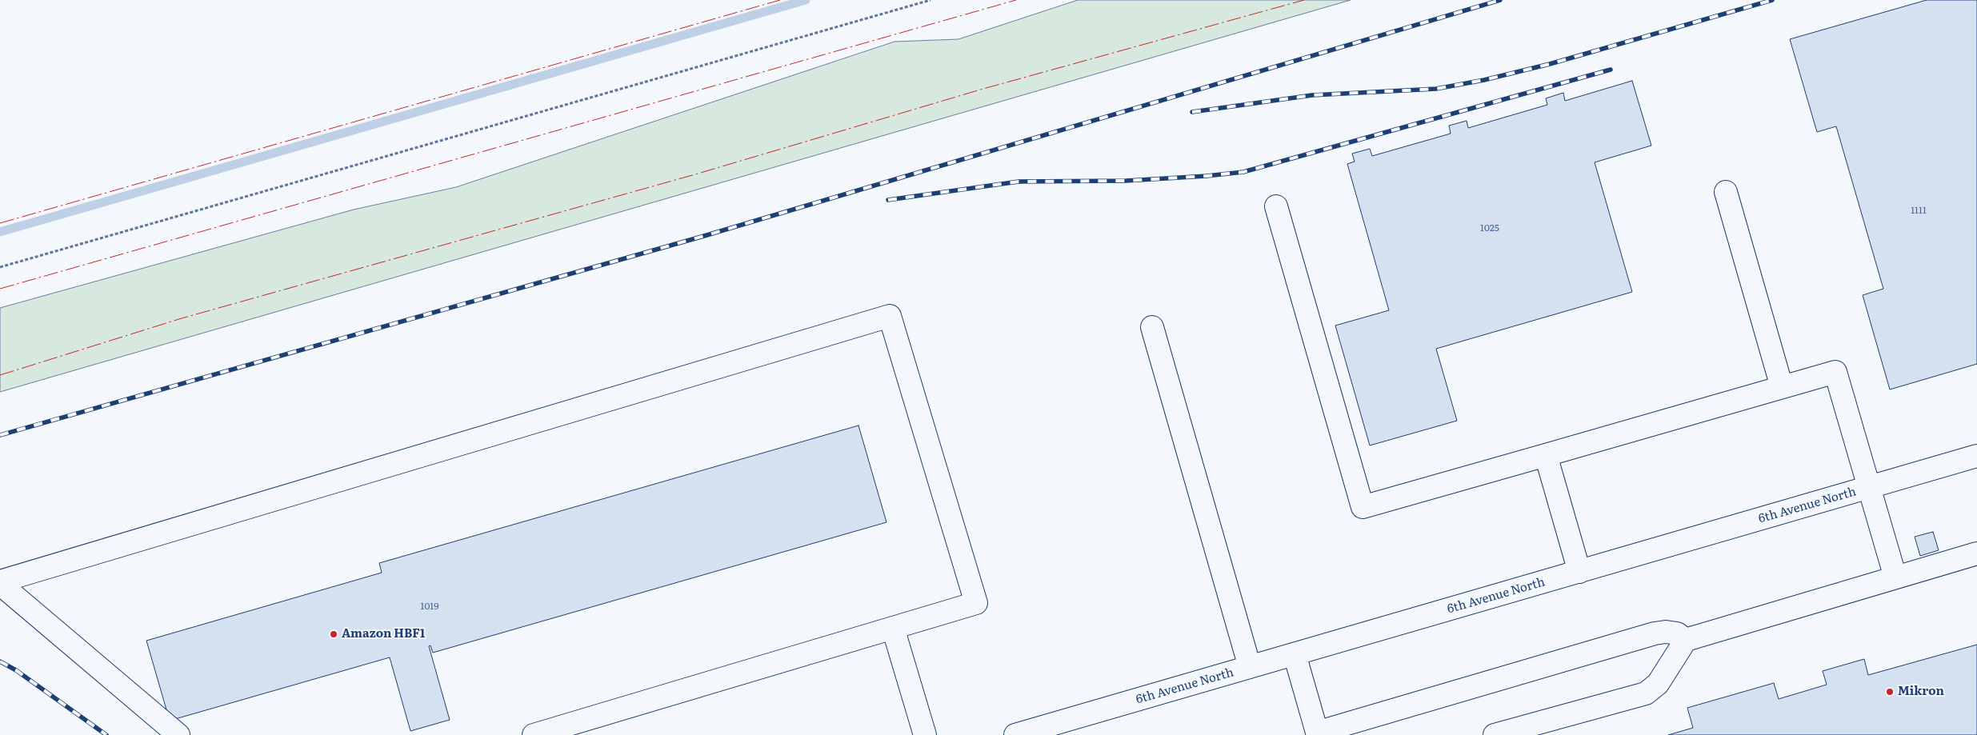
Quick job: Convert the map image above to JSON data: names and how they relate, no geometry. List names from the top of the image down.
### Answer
{
  "streets": {
    "street": ["6th Avenue North"]
  },
  "places": ["Amazon HBF1", "Mikron"],
  "house_numbers": ["1111", "1025", "1019"]
}
